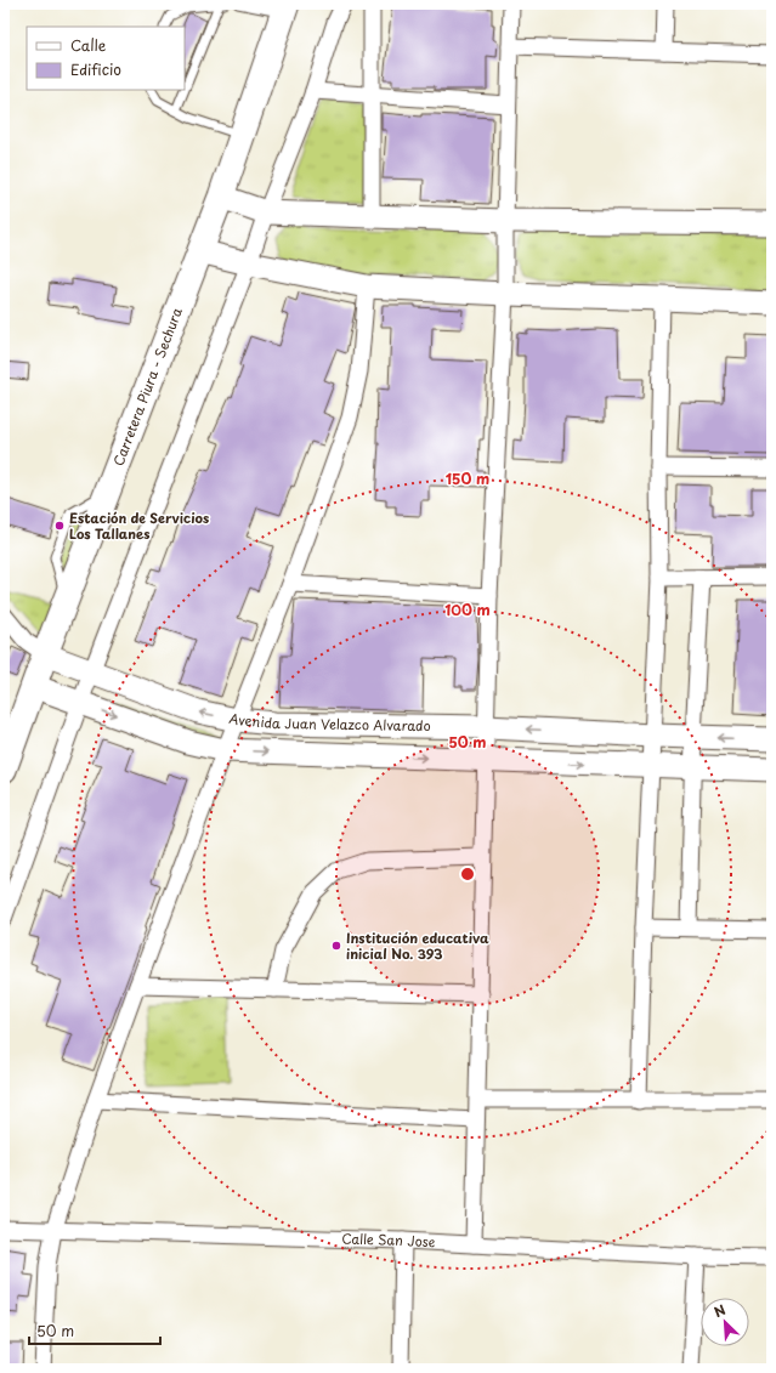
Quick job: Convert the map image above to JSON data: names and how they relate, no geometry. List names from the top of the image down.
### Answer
{
  "streets": {
    "main road": ["Carretera Piura - Sechura"],
    "street": ["Avenida Juan Velazco Alvarado", "Calle San Jose"]
  },
  "crossings": [
    ["Carretera Piura - Sechura", "Avenida Juan Velazco Alvarado"]
  ],
  "places": ["Estación de Servicios Los Tallanes", "Institución educativa inicial No. 393"],
  "legend": ["Calle", "Edificio"],
  "scale_bar": "50 m",
  "north": "top left",
  "rings": ["150 m", "100 m", "50 m"]
}
